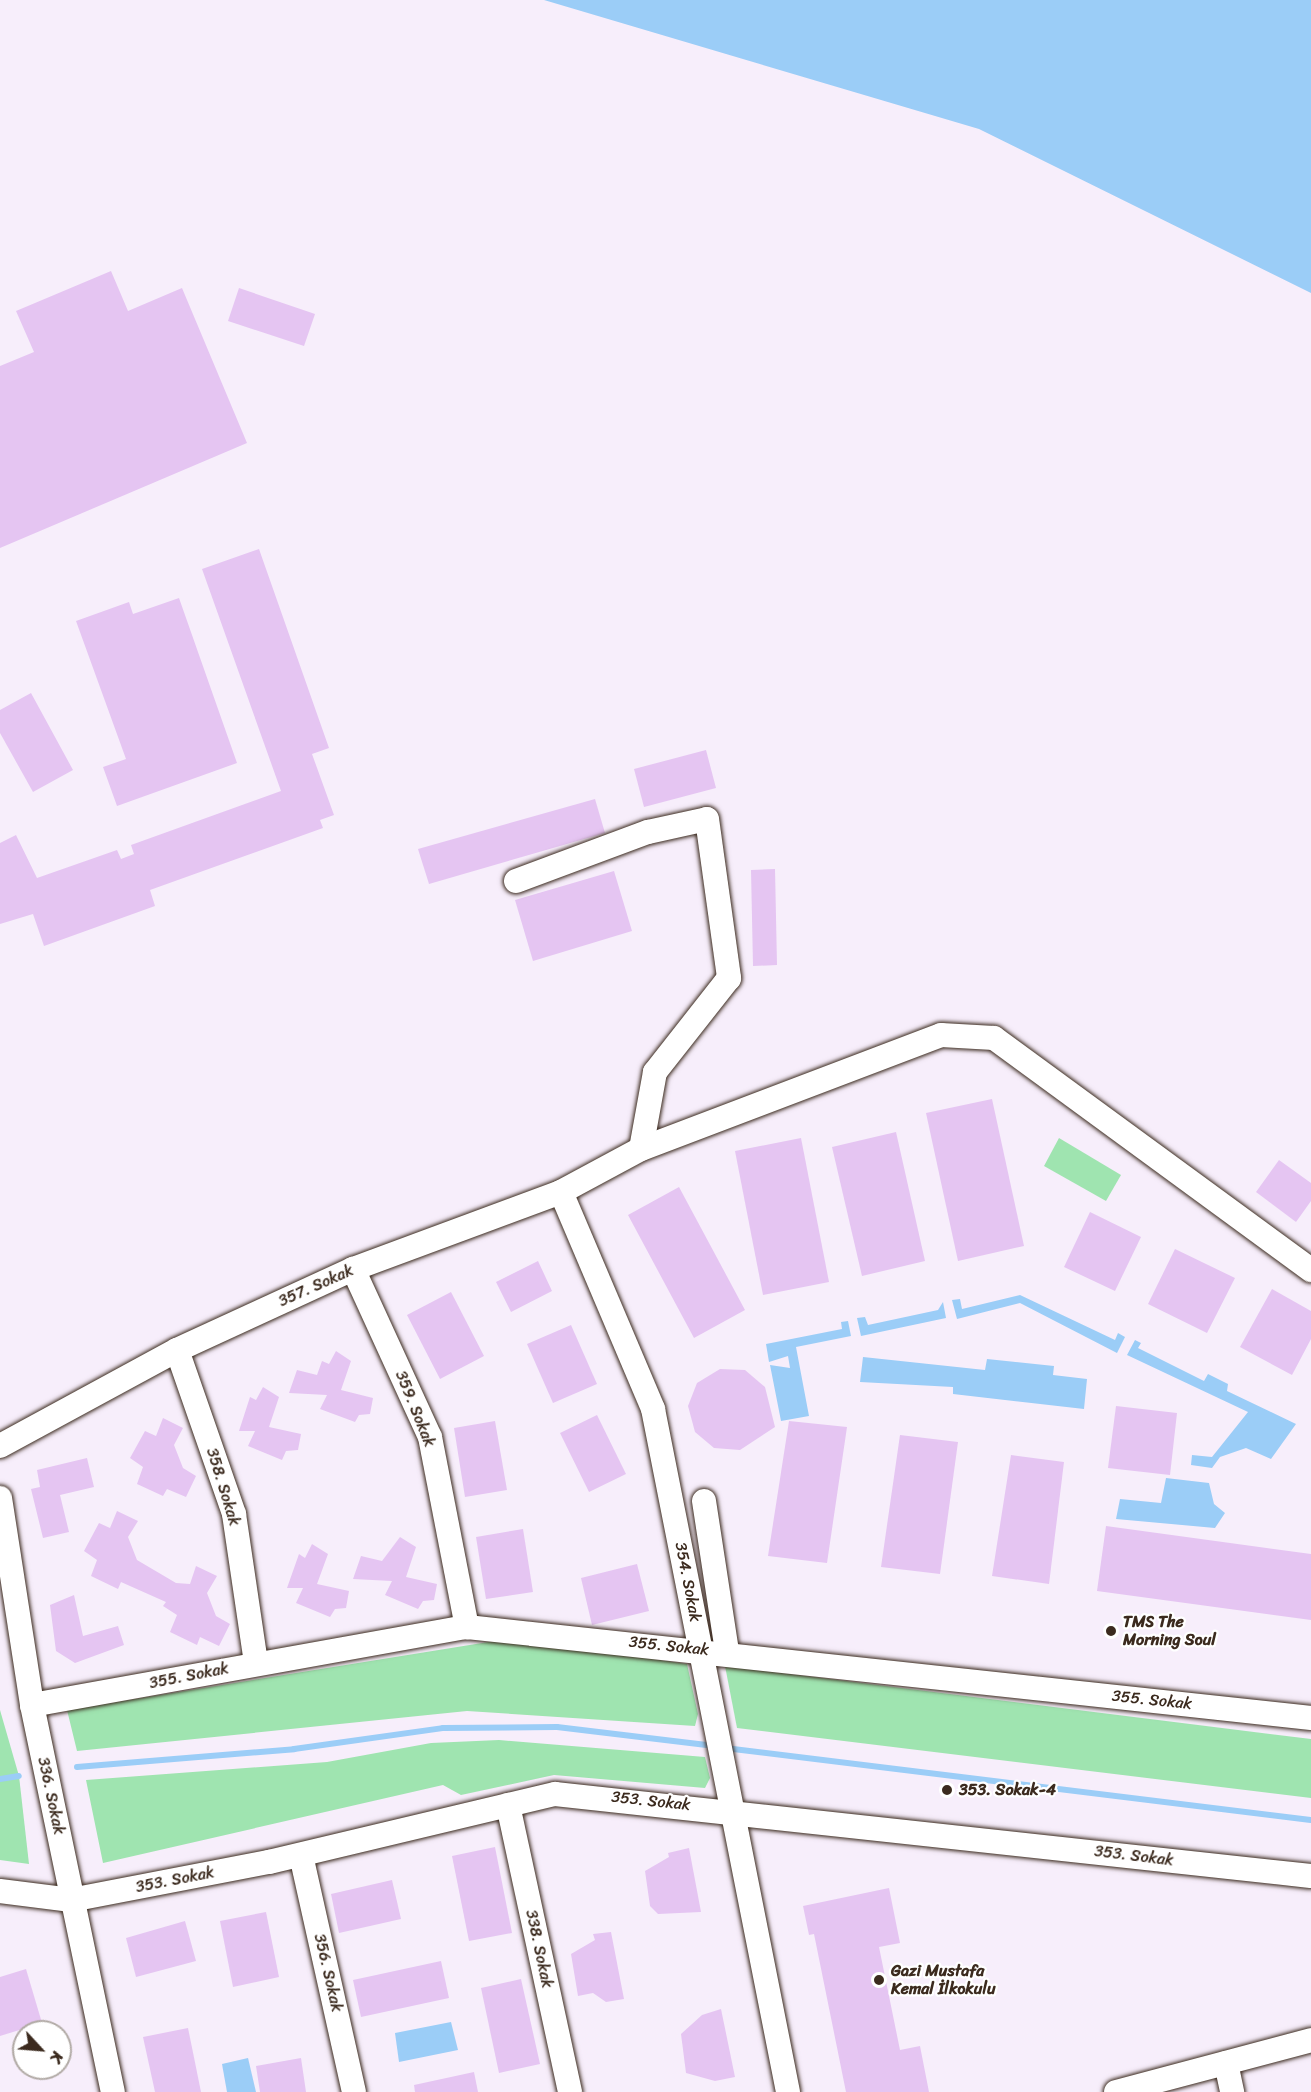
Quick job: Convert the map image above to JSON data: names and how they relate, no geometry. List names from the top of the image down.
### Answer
{
  "streets": {
    "street": [
      "357. Sokak",
      "359. Sokak",
      "358. Sokak",
      "354. Sokak",
      "355. Sokak",
      "336. Sokak",
      "353. Sokak",
      "338. Sokak",
      "356. Sokak"
    ]
  },
  "crossings": [
    ["357. Sokak", "359. Sokak"],
    ["357. Sokak", "358. Sokak"],
    ["357. Sokak", "354. Sokak"],
    ["359. Sokak", "355. Sokak"],
    ["358. Sokak", "355. Sokak"],
    ["354. Sokak", "355. Sokak"],
    ["354. Sokak", "353. Sokak"],
    ["355. Sokak", "336. Sokak"],
    ["336. Sokak", "353. Sokak"],
    ["353. Sokak", "338. Sokak"],
    ["353. Sokak", "356. Sokak"]
  ],
  "places": ["TMS The Morning Soul", "353. Sokak-4", "Gazi Mustafa Kemal İlkokulu"],
  "north": "bottom right"
}
